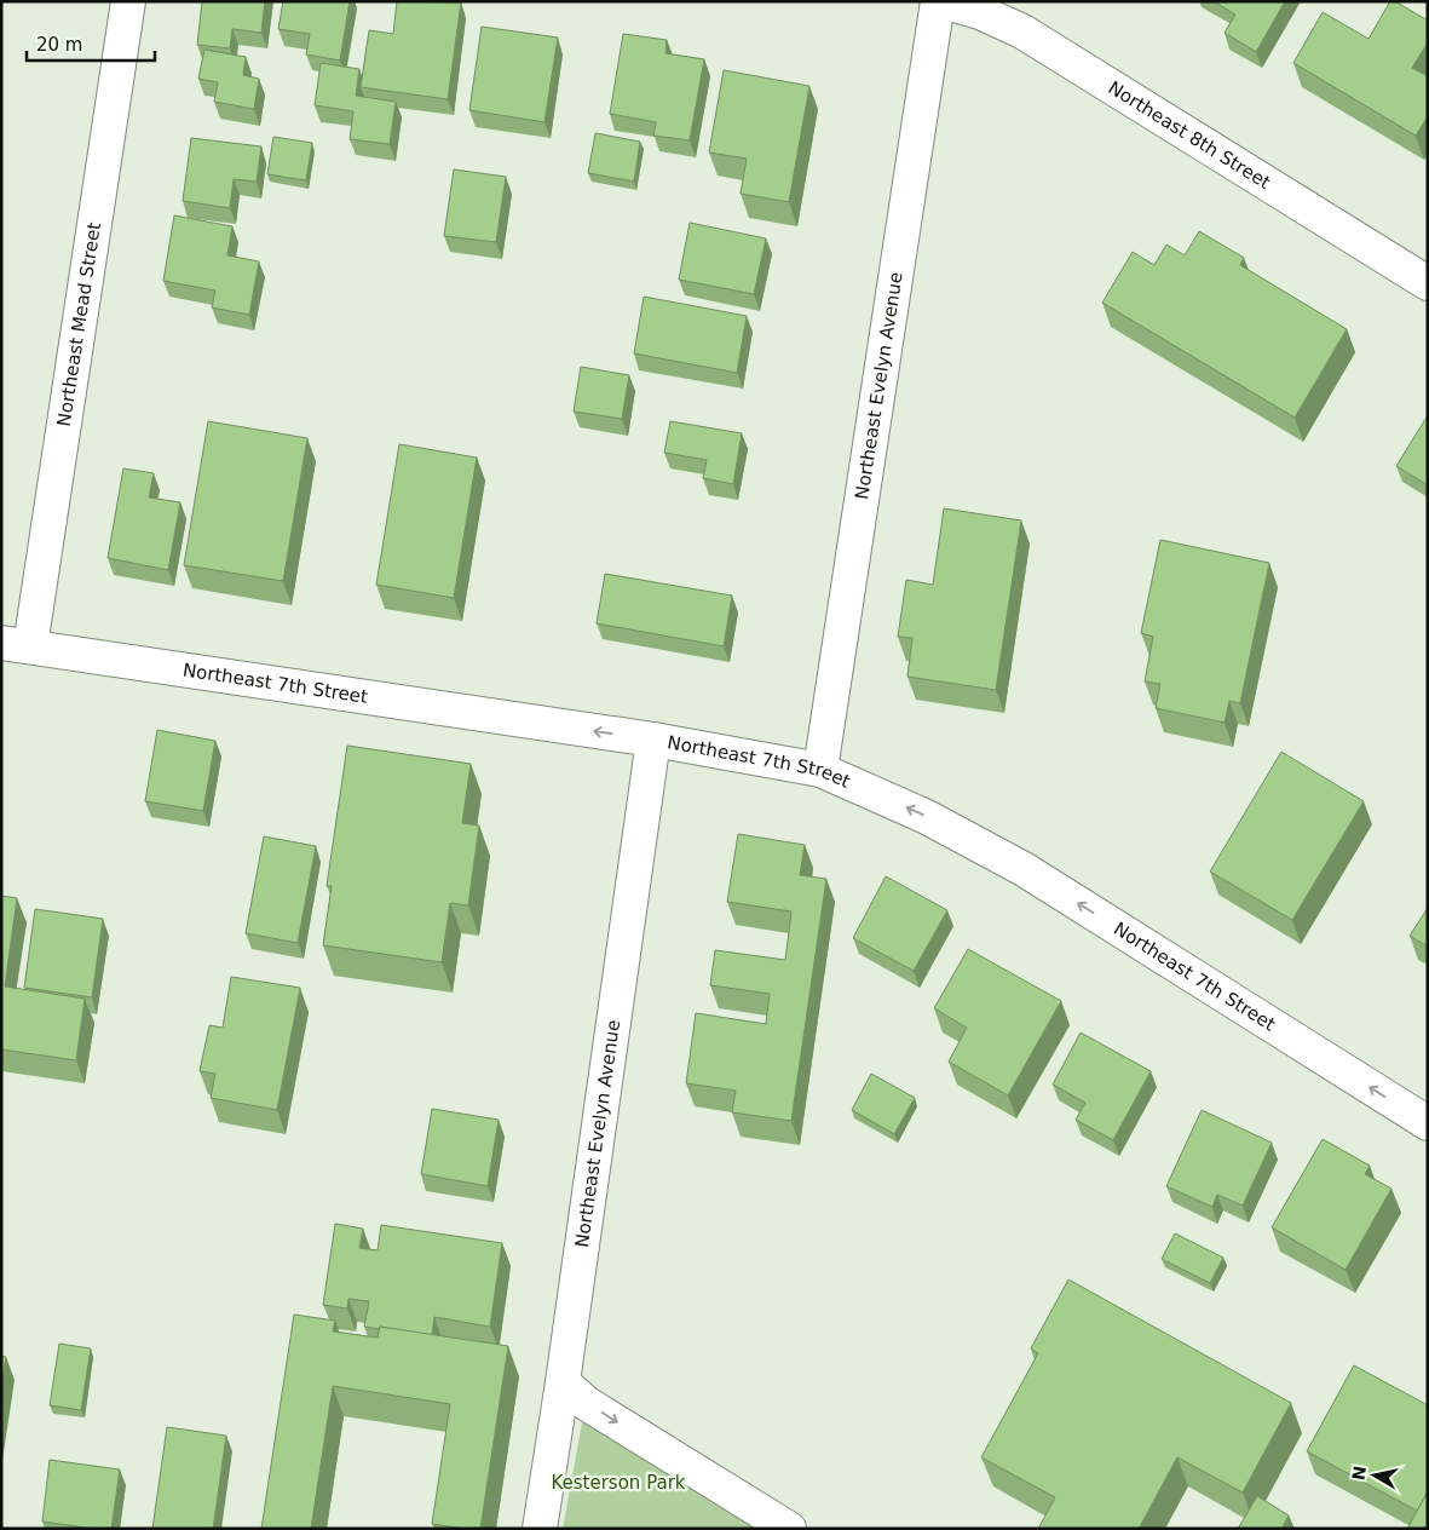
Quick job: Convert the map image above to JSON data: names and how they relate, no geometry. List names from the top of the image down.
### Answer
{
  "streets": {
    "main road": [
      "Northeast 8th Street",
      "Northeast Mead Street",
      "Northeast Evelyn Avenue",
      "Northeast 7th Street"
    ]
  },
  "crossings": [
    ["Northeast 8th Street", "Northeast Evelyn Avenue"],
    ["Northeast Mead Street", "Northeast 7th Street"],
    ["Northeast Evelyn Avenue", "Northeast 7th Street"]
  ],
  "one_way": ["Northeast 7th Street"],
  "parks": ["Kesterson Park"],
  "scale_bar": "20 m",
  "north": "left"
}
